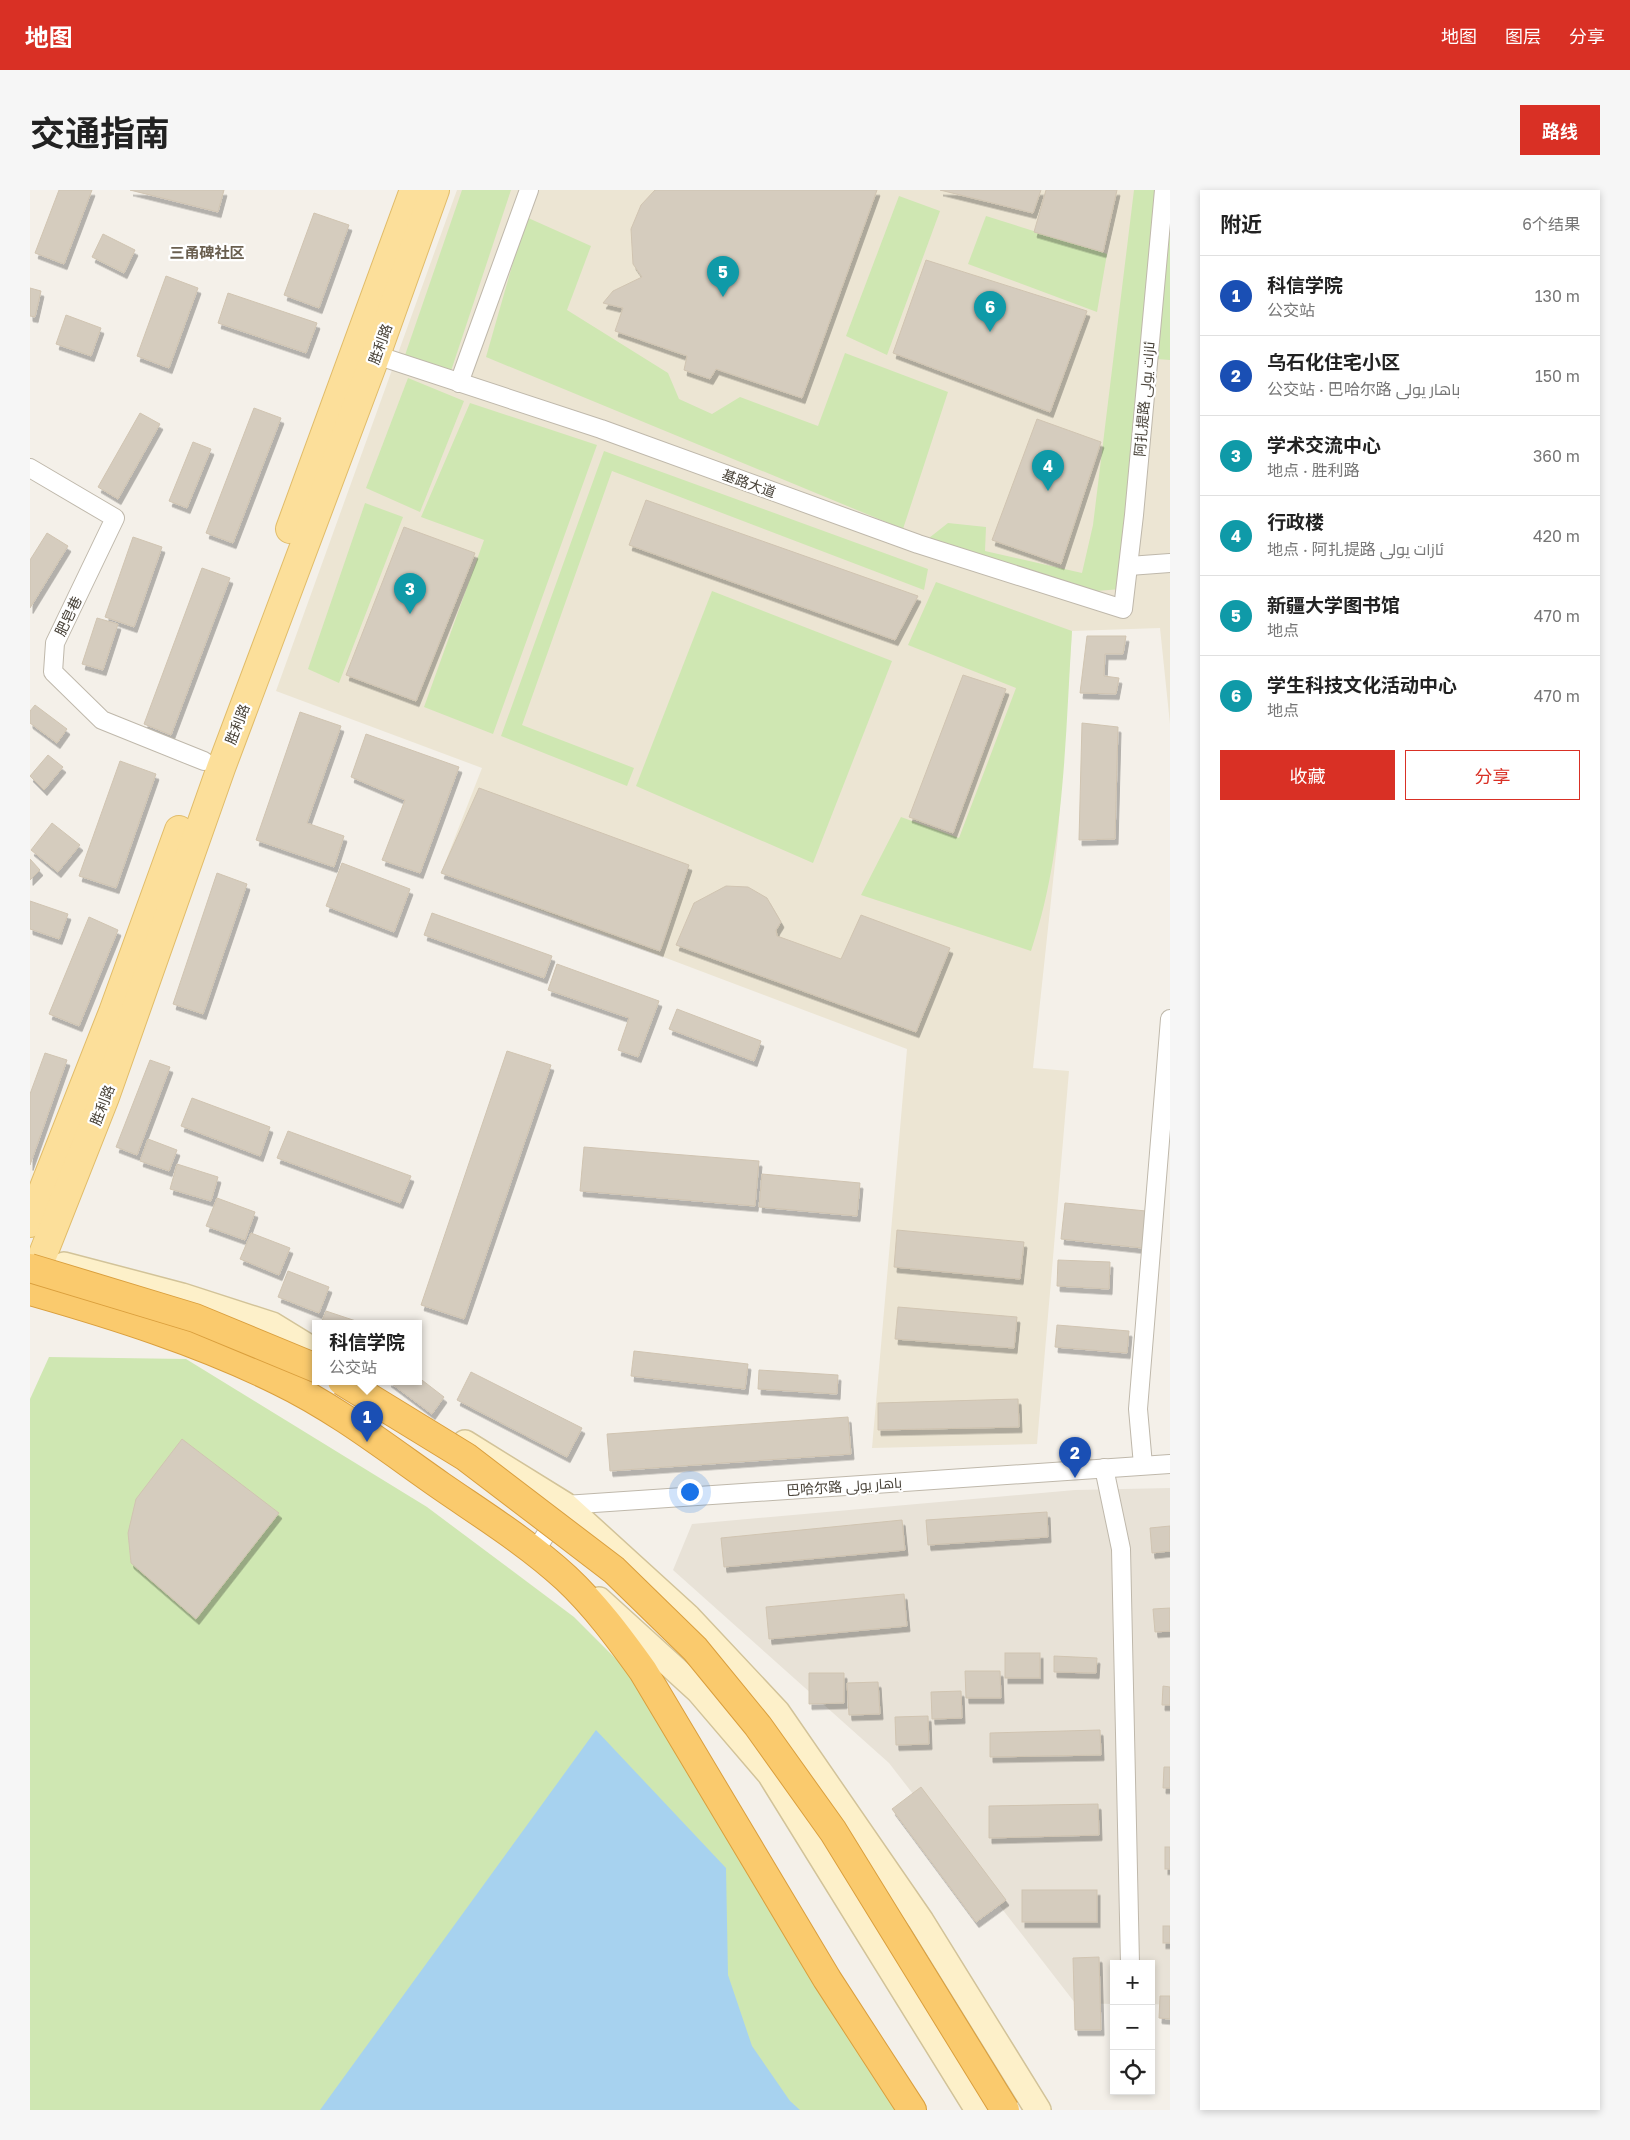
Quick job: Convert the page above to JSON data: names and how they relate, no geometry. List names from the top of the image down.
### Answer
{
  "streets": {
    "main road": ["胜利路"],
    "street": [
      "阿扎提路 ئازات يولى",
      "基路大道",
      "肥皂巷",
      "巴哈尔路 باھار يولى"
    ]
  },
  "crossings": [
    ["胜利路", "基路大道"],
    ["胜利路", "肥皂巷"],
    ["阿扎提路 ئازات يولى", "基路大道"]
  ],
  "districts": ["三甬碑社区"],
  "page": {
    "header": "地图",
    "nav": ["地图", "图层", "分享"],
    "title": "交通指南",
    "buttons": [
      "路线",
      ["收藏", "分享"]
    ],
    "heading": ["附近", "6个结果"],
    "list": [
      {
        "mark": "1",
        "name": "科信学院",
        "note": "公交站",
        "value": "130 m"
      },
      {
        "mark": "2",
        "name": "乌石化住宅小区",
        "note": "公交站 · 巴哈尔路 باھار يولى",
        "value": "150 m"
      },
      {
        "mark": "3",
        "name": "学术交流中心",
        "note": "地点 · 胜利路",
        "value": "360 m"
      },
      {
        "mark": "4",
        "name": "行政楼",
        "note": "地点 · 阿扎提路 ئازات يولى",
        "value": "420 m"
      },
      {
        "mark": "5",
        "name": "新疆大学图书馆",
        "note": "地点",
        "value": "470 m"
      },
      {
        "mark": "6",
        "name": "学生科技文化活动中心",
        "note": "地点",
        "value": "470 m"
      }
    ],
    "pins": [
      "5",
      "6",
      "4",
      "3",
      "1",
      "2"
    ],
    "popup": ["科信学院", "公交站"],
    "map_buttons": ["+", "−"]
  }
}
